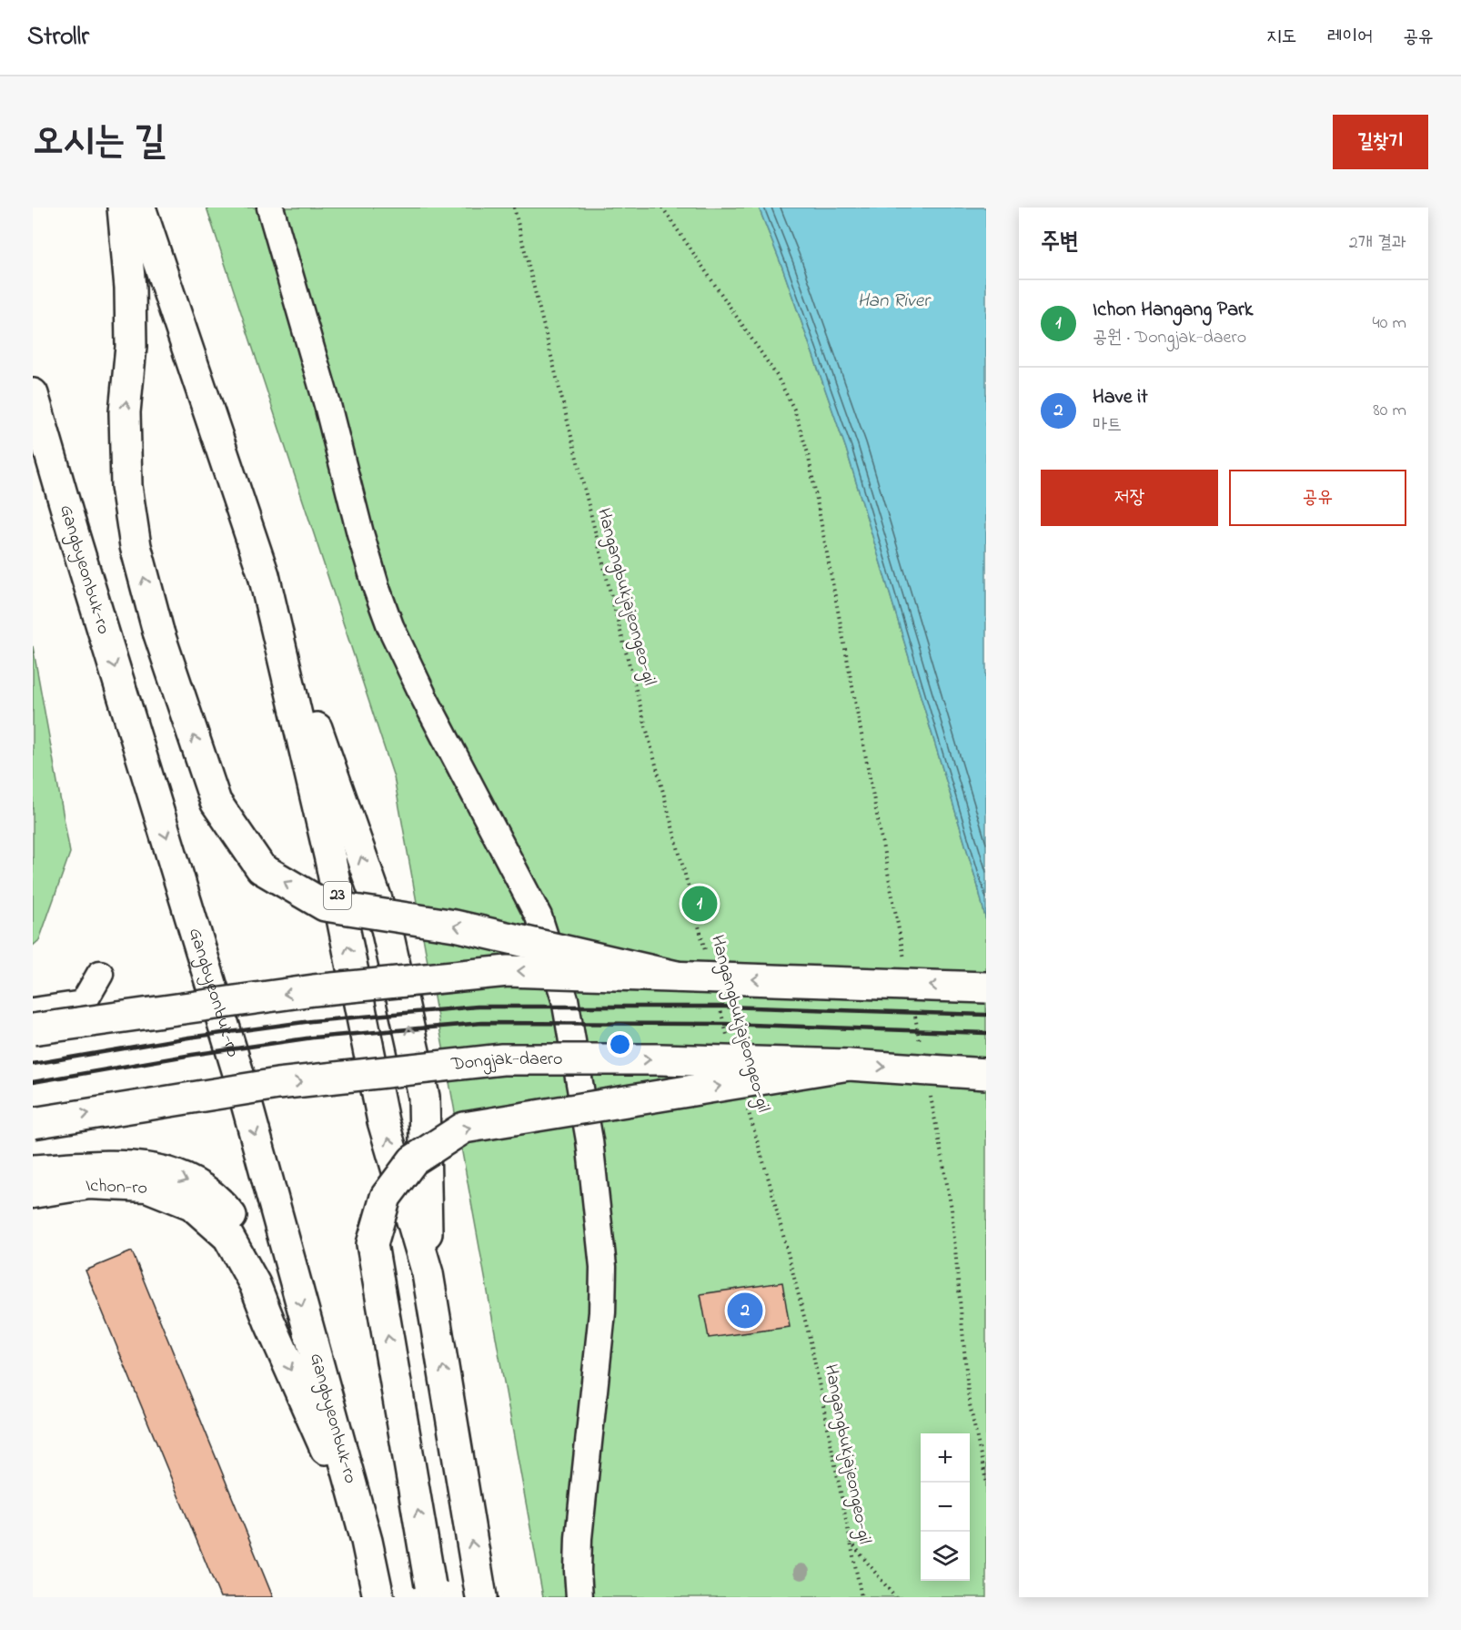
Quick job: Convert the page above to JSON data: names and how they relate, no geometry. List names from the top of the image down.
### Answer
{
  "streets": {
    "main road": ["Gangbyeonbuk-ro", "23", "Dongjak-daero"],
    "street": ["Ichon-ro"],
    "path": ["Hangangbukjajeongeo-gil"]
  },
  "water": ["Han River"],
  "page": {
    "header": "Strollr",
    "nav": ["지도", "레이어", "공유"],
    "title": "오시는 길",
    "buttons": [
      "길찾기",
      ["저장", "공유"]
    ],
    "heading": ["주변", "2개 결과"],
    "list": [
      {
        "mark": "1",
        "name": "Ichon Hangang Park",
        "note": "공원 · Dongjak-daero",
        "value": "40 m"
      },
      {
        "mark": "2",
        "name": "Have it",
        "note": "마트",
        "value": "80 m"
      }
    ],
    "pins": ["1", "2"],
    "map_buttons": ["+", "−"]
  }
}
